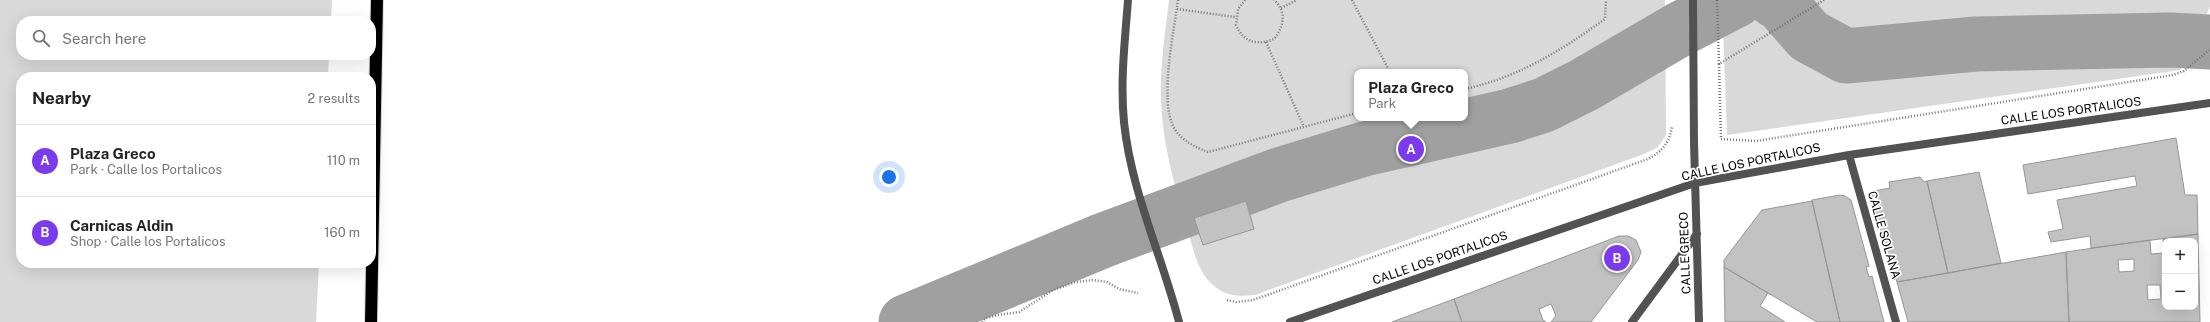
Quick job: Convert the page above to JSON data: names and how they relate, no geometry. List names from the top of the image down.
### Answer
{
  "streets": {
    "street": ["CALLE LOS PORTALICOS", "CALLE SOLANA", "CALLE GRECO"]
  },
  "crossings": [
    ["CALLE LOS PORTALICOS", "CALLE SOLANA"],
    ["CALLE LOS PORTALICOS", "CALLE GRECO"]
  ],
  "page": {
    "search": "Search here",
    "popup": ["Plaza Greco", "Park"],
    "heading": ["Nearby", "2 results"],
    "list": [
      {
        "mark": "A",
        "name": "Plaza Greco",
        "note": "Park · Calle los Portalicos",
        "value": "110 m"
      },
      {
        "mark": "B",
        "name": "Carnicas Aldin",
        "note": "Shop · Calle los Portalicos",
        "value": "160 m"
      }
    ],
    "pins": ["A", "B"],
    "map_buttons": ["+", "−"]
  }
}
